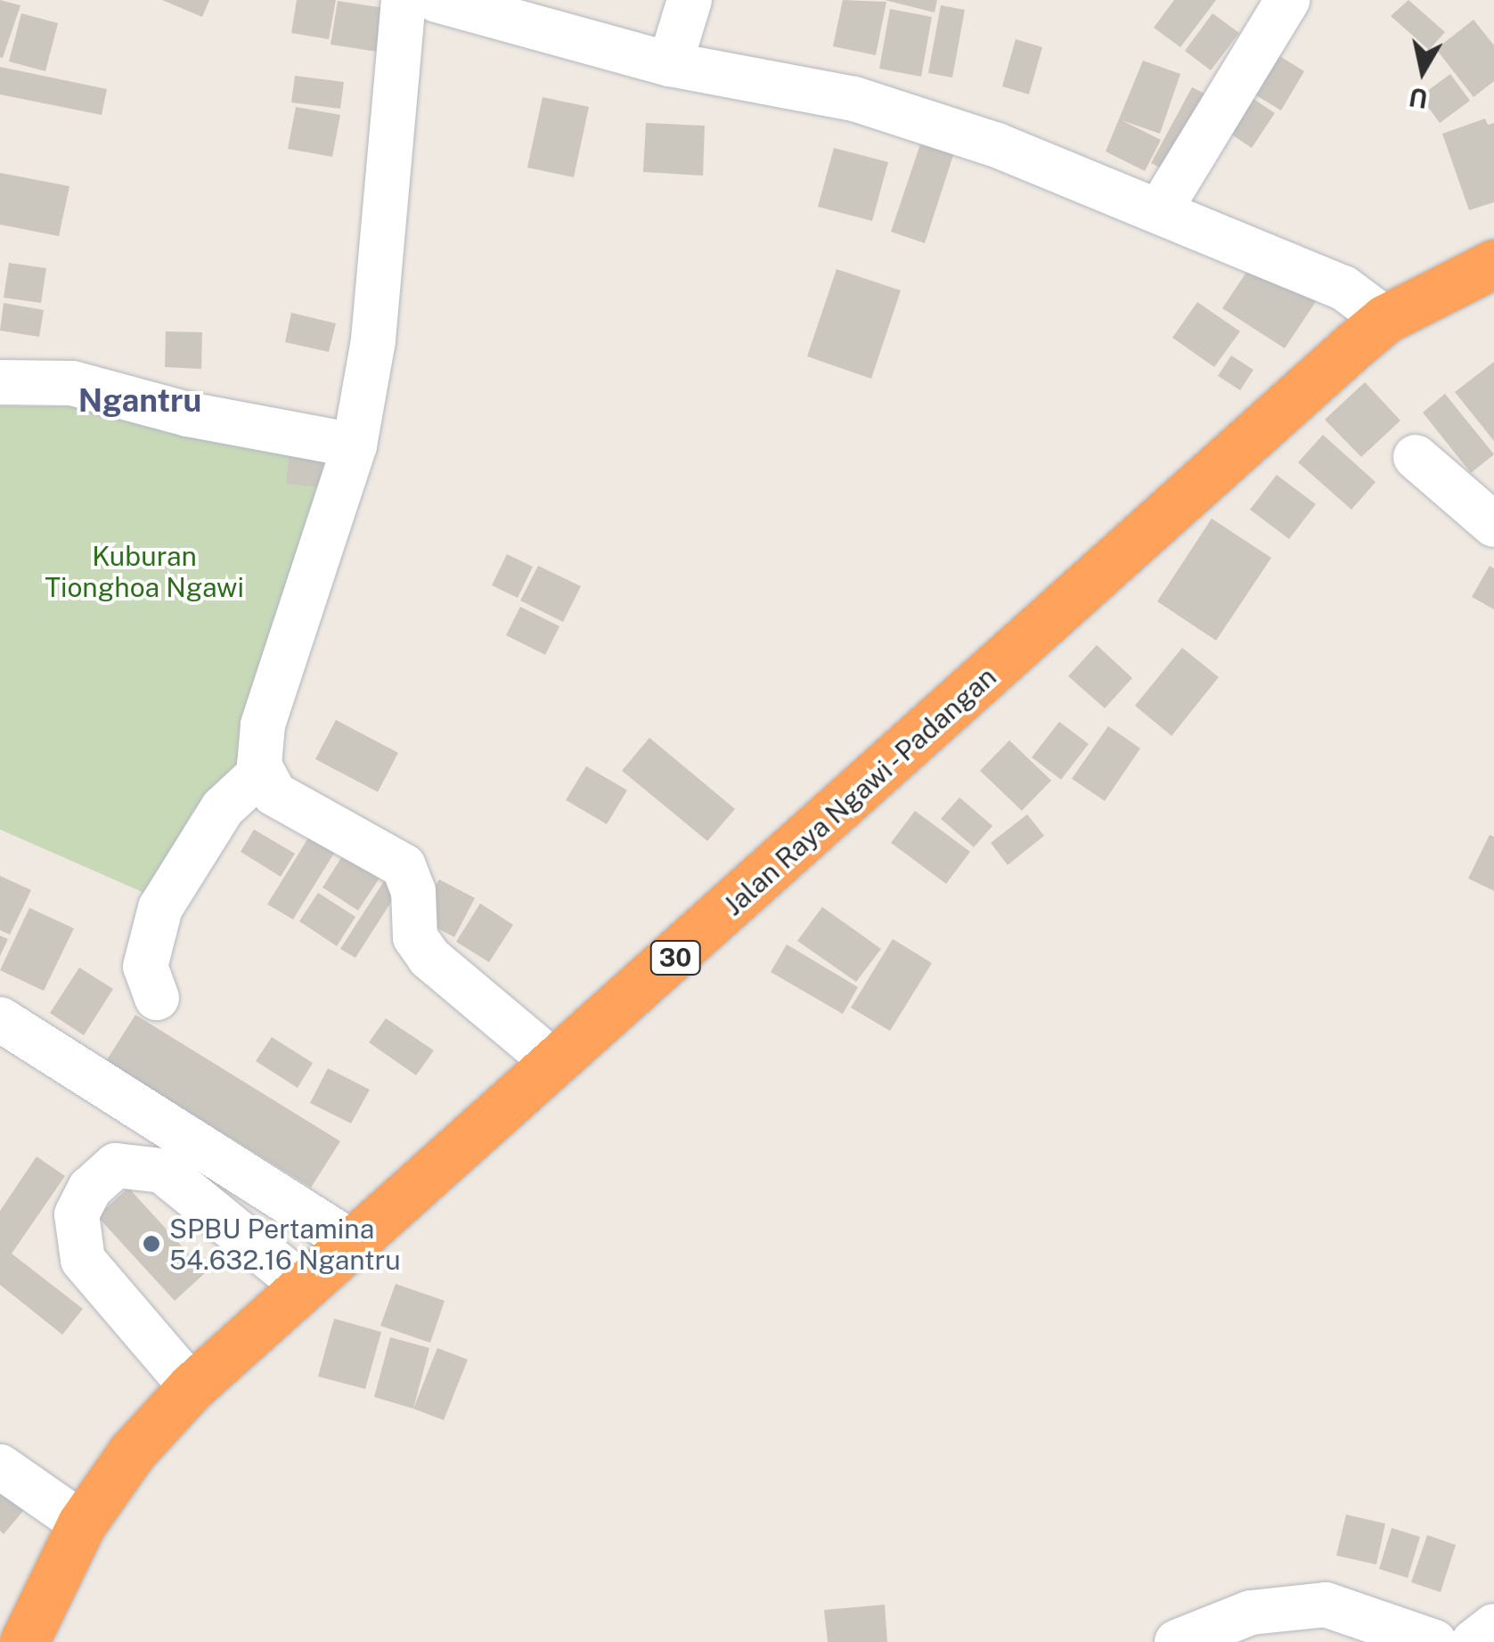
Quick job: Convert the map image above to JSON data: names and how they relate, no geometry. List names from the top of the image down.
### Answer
{
  "streets": {
    "highway": ["Jalan Raya Ngawi - Padangan", "30"]
  },
  "districts": ["Ngantru"],
  "parks": ["Kuburan Tionghoa Ngawi"],
  "places": ["SPBU Pertamina 54.632.16 Ngantru"],
  "north": "bottom"
}
